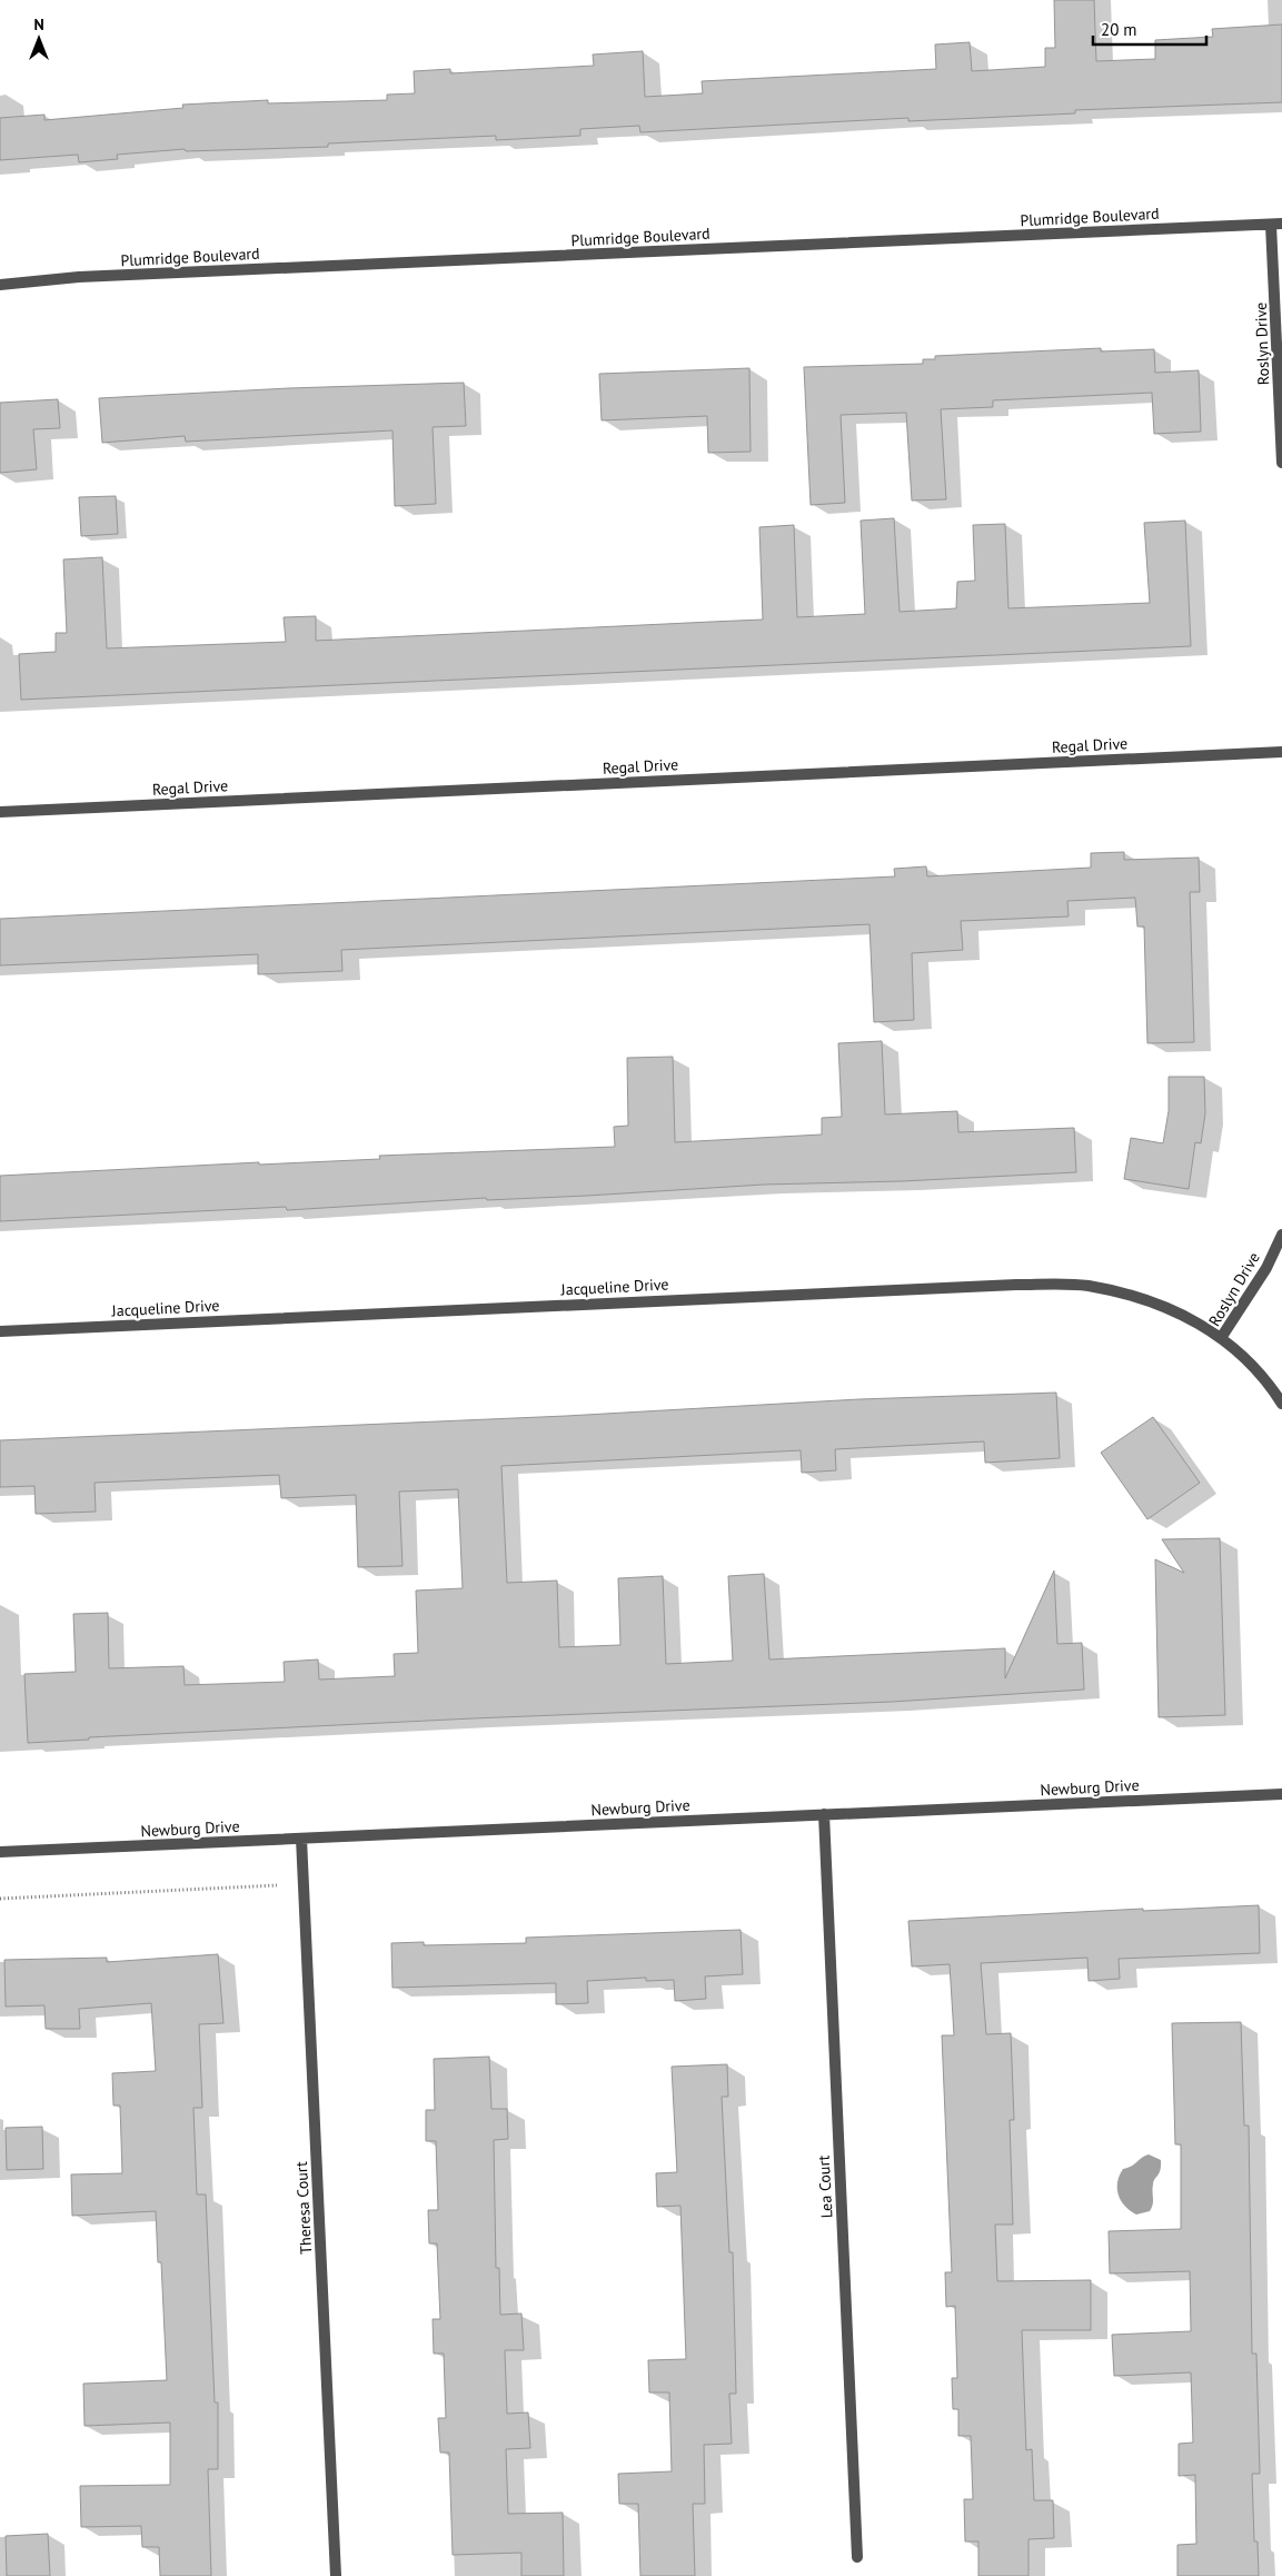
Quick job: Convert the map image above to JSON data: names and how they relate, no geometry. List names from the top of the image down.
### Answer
{
  "streets": {
    "street": [
      "Plumridge Boulevard",
      "Roslyn Drive",
      "Regal Drive",
      "Jacqueline Drive",
      "Newburg Drive",
      "Lea Court",
      "Theresa Court"
    ]
  },
  "crossings": [
    ["Plumridge Boulevard", "Roslyn Drive"],
    ["Roslyn Drive", "Jacqueline Drive"],
    ["Newburg Drive", "Lea Court"],
    ["Newburg Drive", "Theresa Court"]
  ],
  "scale_bar": "20 m",
  "north": "top"
}
